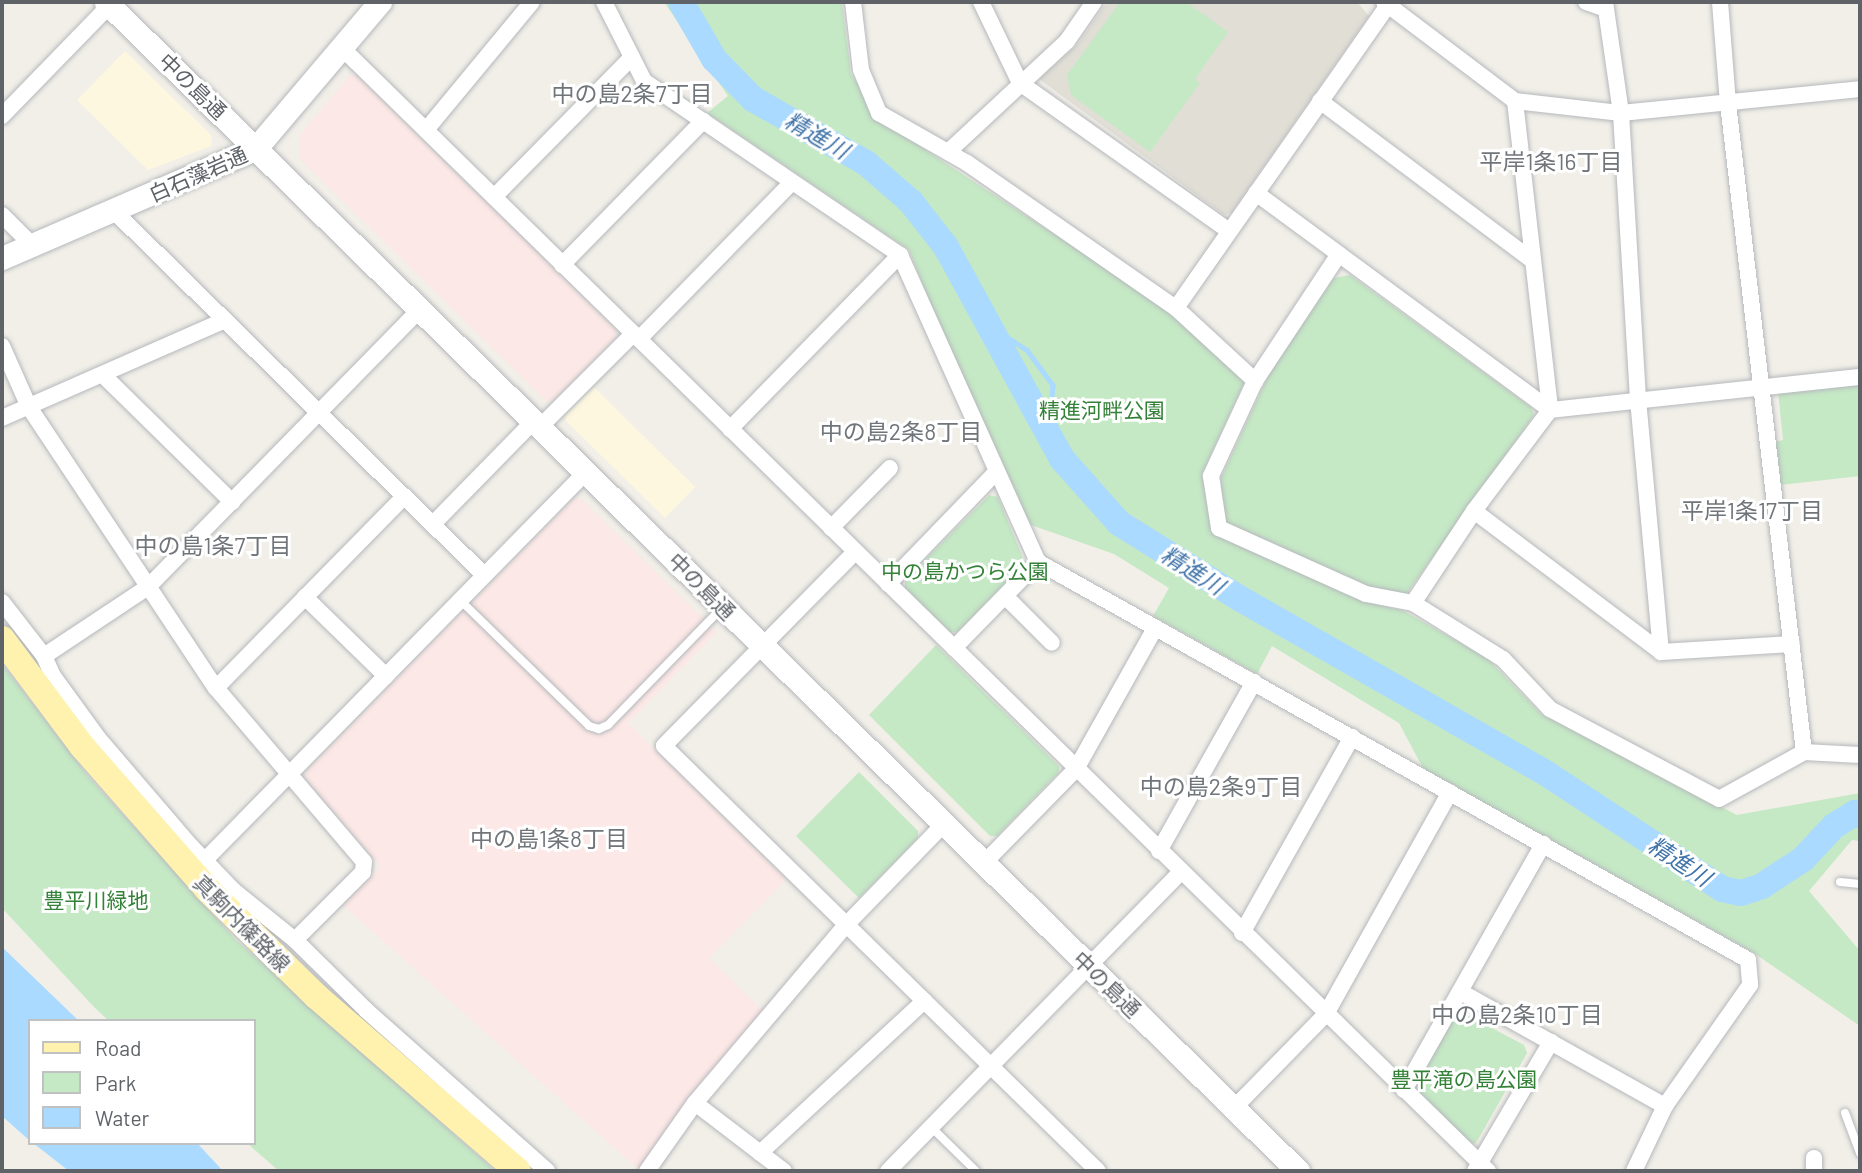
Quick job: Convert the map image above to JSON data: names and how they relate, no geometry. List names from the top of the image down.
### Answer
{
  "streets": {
    "main road": ["真駒内篠路線"],
    "street": ["中の島通", "白石藻岩通"]
  },
  "crossings": [
    ["中の島通", "白石藻岩通"]
  ],
  "districts": [
    "中の島2条7丁目",
    "平岸1条16丁目",
    "中の島2条8丁目",
    "平岸1条17丁目",
    "中の島1条7丁目",
    "中の島2条9丁目",
    "中の島1条8丁目",
    "中の島2条10丁目"
  ],
  "water": ["精進川"],
  "parks": [
    "精進河畔公園",
    "中の島かつら公園",
    "豊平川緑地",
    "豊平滝の島公園"
  ],
  "legend": ["Road", "Park", "Water"]
}
